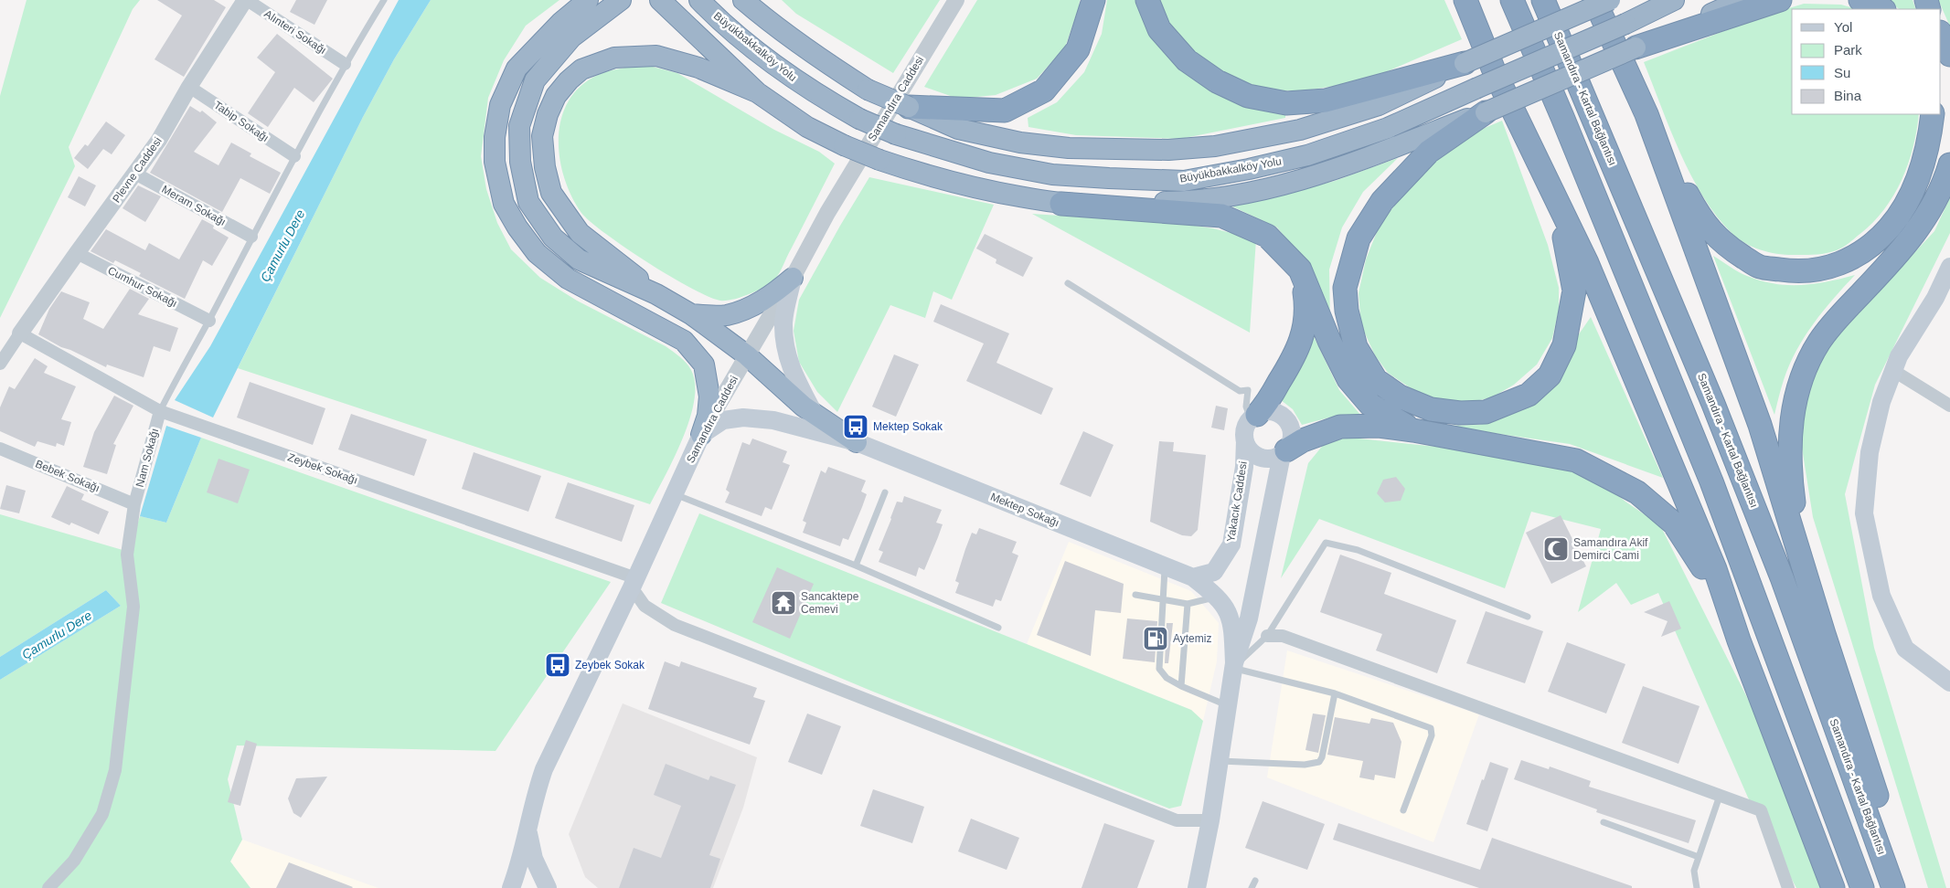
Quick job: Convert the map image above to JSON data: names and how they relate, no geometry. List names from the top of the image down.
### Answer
{
  "streets": {
    "highway": ["Büyükbakkalköy Yolu", "Samandıra - Kartal Bağlantısı"],
    "main road": ["Samandıra Caddesi", "Yakacık Caddesi", "Mektep Sokağı"],
    "street": [
      "Alınteri Sokağı",
      "Tabip Sokağı",
      "Plevne Caddesi",
      "Meram Sokağı",
      "Cumhur Sokağı",
      "Nam Sokağı",
      "Zeybek Sokağı",
      "Bebek Sokağı"
    ]
  },
  "crossings": [
    ["Alınteri Sokağı", "Plevne Caddesi"],
    ["Samandıra Caddesi", "Zeybek Sokağı"],
    ["Samandıra Caddesi", "Mektep Sokağı"],
    ["Tabip Sokağı", "Plevne Caddesi"],
    ["Plevne Caddesi", "Meram Sokağı"],
    ["Plevne Caddesi", "Cumhur Sokağı"],
    ["Plevne Caddesi", "Zeybek Sokağı"],
    ["Nam Sokağı", "Zeybek Sokağı"],
    ["Nam Sokağı", "Bebek Sokağı"],
    ["Yakacık Caddesi", "Mektep Sokağı"]
  ],
  "water": ["Çamurlu Dere"],
  "places": {
    "bus stop": ["Mektep Sokak", "Zeybek Sokak"],
    "mosque": ["Samandıra Akif Demirci Cami"],
    "temple": ["Sancaktepe Cemevi"],
    "fuel station": ["Aytemiz"]
  },
  "legend": [
    "Yol",
    "Park",
    "Su",
    "Bina"
  ]
}
